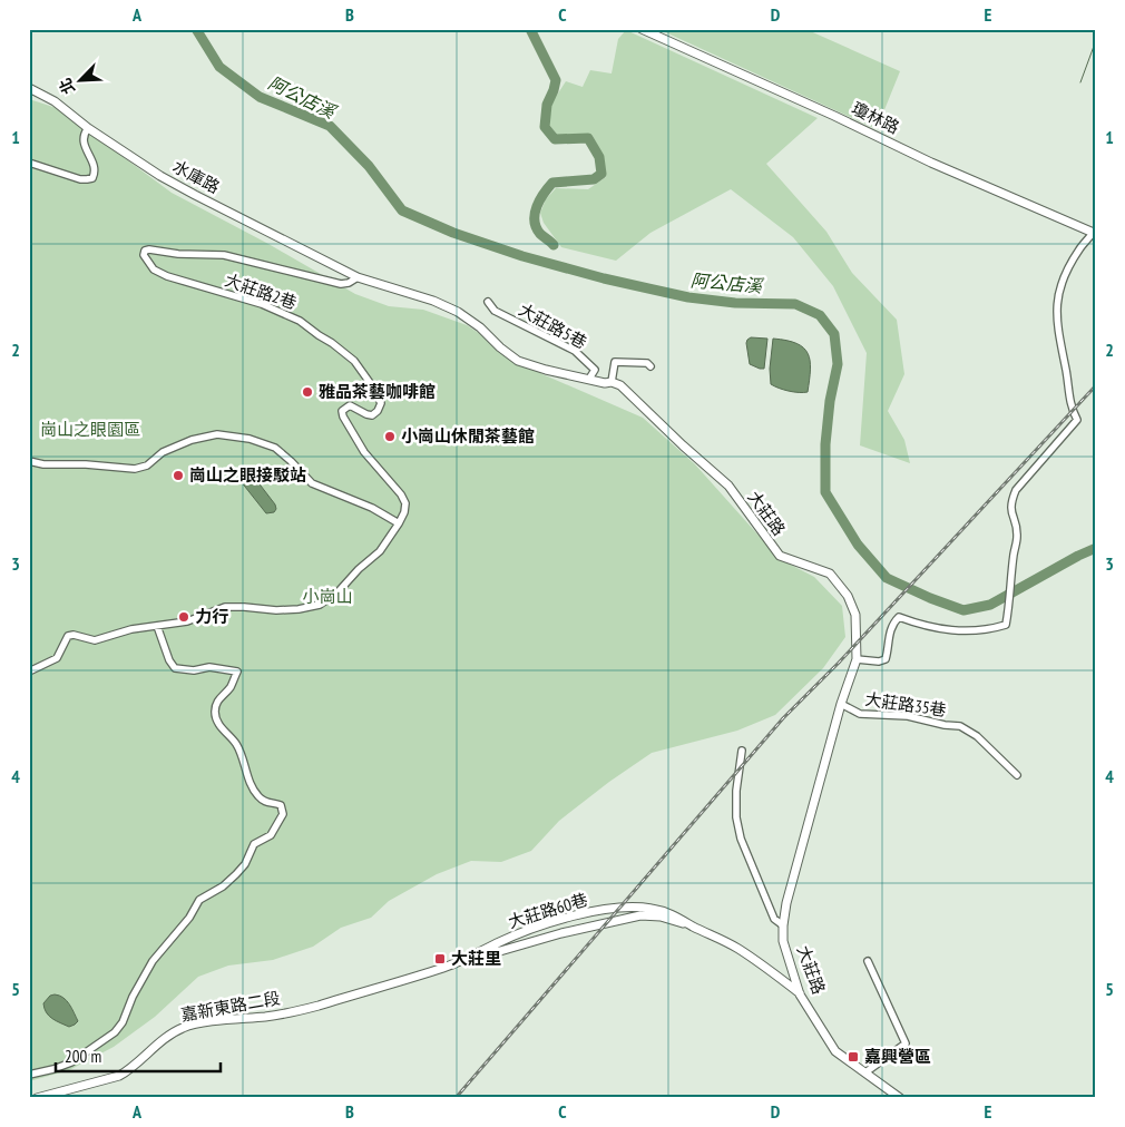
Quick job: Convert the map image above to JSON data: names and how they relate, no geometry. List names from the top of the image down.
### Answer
{
  "streets": {
    "street": [
      "瓊林路",
      "水庫路",
      "大莊路2巷",
      "大莊路5巷",
      "大莊路",
      "大莊路35巷",
      "大莊路60巷",
      "嘉新東路二段"
    ]
  },
  "crossings": [
    ["水庫路", "大莊路2巷"],
    ["水庫路", "大莊路"],
    ["大莊路2巷", "大莊路"],
    ["大莊路5巷", "大莊路"],
    ["大莊路", "大莊路35巷"],
    ["大莊路", "大莊路60巷"],
    ["大莊路60巷", "嘉新東路二段"]
  ],
  "water": ["阿公店溪"],
  "parks": ["崗山之眼園區", "小崗山"],
  "places": {
    "other": [
      "雅品茶藝咖啡館",
      "小崗山休閒茶藝館",
      "崗山之眼接駁站",
      "力行"
    ],
    "transit": ["大莊里", "嘉興營區"]
  },
  "scale_bar": "200 m",
  "north": "bottom left",
  "grid": {
    "columns": [
      "A",
      "B",
      "C",
      "D",
      "E"
    ],
    "rows": [
      "1",
      "2",
      "3",
      "4",
      "5"
    ]
  }
}
